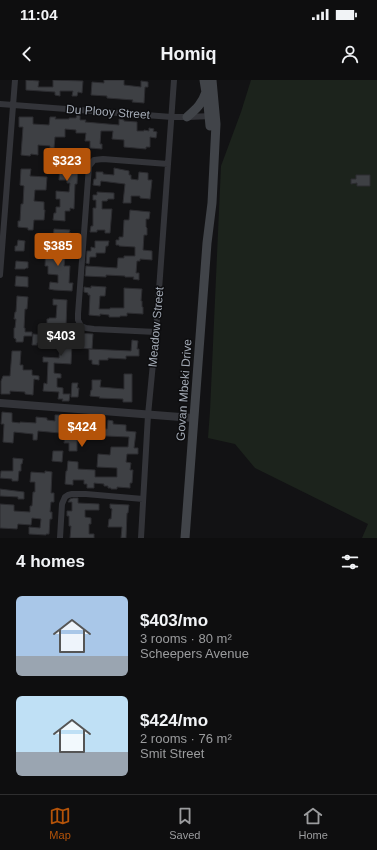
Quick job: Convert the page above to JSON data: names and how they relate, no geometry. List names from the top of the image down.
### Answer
{
  "streets": {
    "main road": ["Govan Mbeki Drive"],
    "street": ["Du Plooy Street", "Meadow Street"]
  },
  "crossings": [
    ["Du Plooy Street", "Meadow Street"],
    ["Du Plooy Street", "Govan Mbeki Drive"]
  ],
  "page": {
    "status": "11:04",
    "header": "Homiq",
    "price": [
      "$323",
      "$385",
      "$403",
      "$424"
    ],
    "heading": "4 homes",
    "list": [
      {
        "name": "$403/mo",
        "note": "3 rooms · 80 m² · Scheepers Avenue"
      },
      {
        "name": "$424/mo",
        "note": "2 rooms · 76 m² · Smit Street"
      }
    ],
    "tabs": ["Map", "Saved", "Home"]
  }
}
